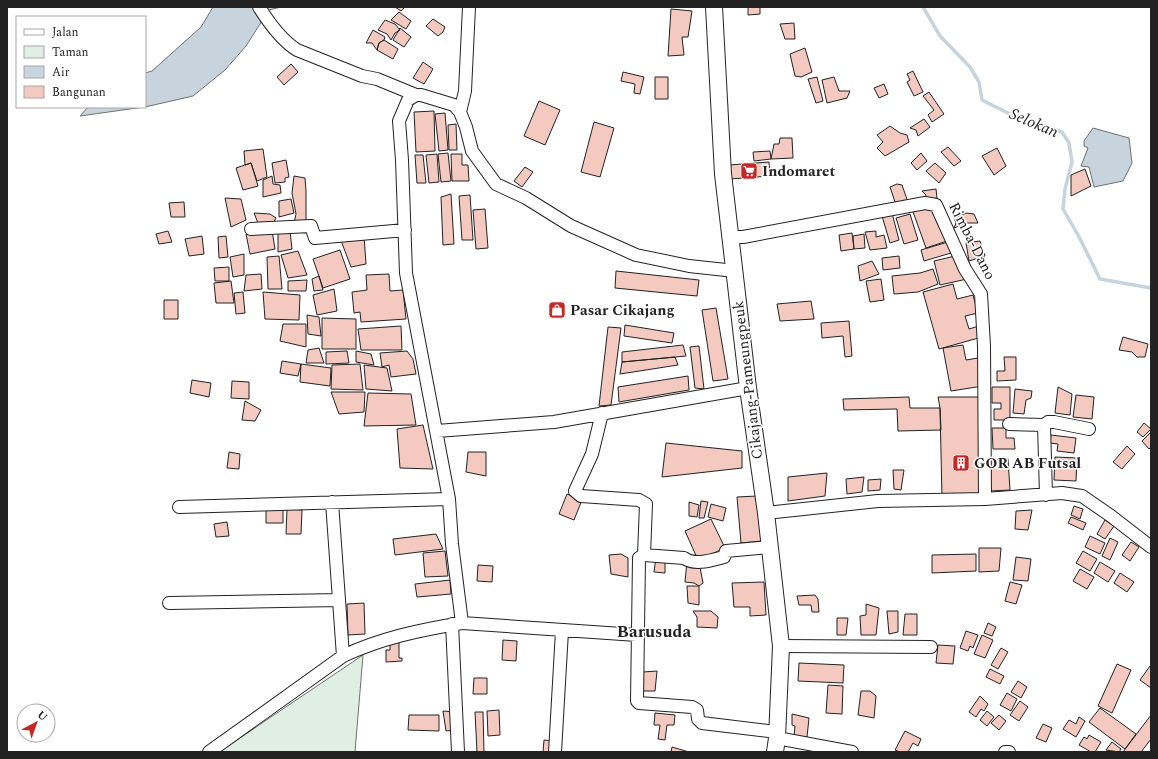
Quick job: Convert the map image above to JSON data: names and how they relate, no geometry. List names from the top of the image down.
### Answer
{
  "streets": {
    "main road": ["Cikajang-Pameungpeuk"],
    "street": ["Rimba-Dano"]
  },
  "crossings": [
    ["Rimba-Dano", "Cikajang-Pameungpeuk"]
  ],
  "districts": ["Barusuda"],
  "water": ["Selokan"],
  "places": {
    "supermarket": ["Indomaret"],
    "shop": ["Pasar Cikajang"],
    "building": ["GOR AB Futsal"]
  },
  "legend": [
    "Jalan",
    "Taman",
    "Air",
    "Bangunan"
  ],
  "north": "top right"
}
